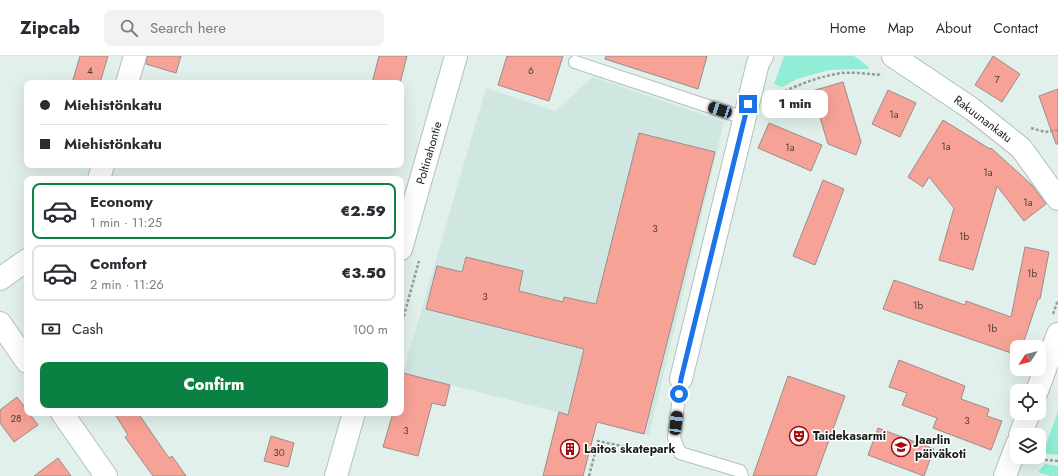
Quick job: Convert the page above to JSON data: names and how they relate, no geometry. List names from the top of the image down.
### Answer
{
  "streets": {
    "street": ["Rakuunankatu", "Poltinahontie"]
  },
  "places": {
    "theatre": ["Taidekasarmi"],
    "school or university": ["Jaarlin päiväkoti"],
    "building": ["Laitos skatepark"]
  },
  "house_numbers": [
    "4",
    "6",
    "7",
    "1a",
    "1a",
    "1a",
    "1a",
    "1a",
    "3",
    "1b",
    "1b",
    "3",
    "1b",
    "1b",
    "28",
    "3",
    "3",
    "30"
  ],
  "north": "bottom left",
  "page": {
    "header": "Zipcab",
    "search": "Search here",
    "nav": [
      "Home",
      "Map",
      "About",
      "Contact"
    ],
    "banner": ["Miehistönkatu", "Miehistönkatu"],
    "bubble": "1 min",
    "list": [
      {
        "name": "Economy",
        "note": "1 min · 11:25",
        "value": "€2.59"
      },
      {
        "name": "Comfort",
        "note": "2 min · 11:26",
        "value": "€3.50"
      }
    ],
    "pay": ["Cash", "100 m"],
    "buttons": "Confirm"
  }
}
